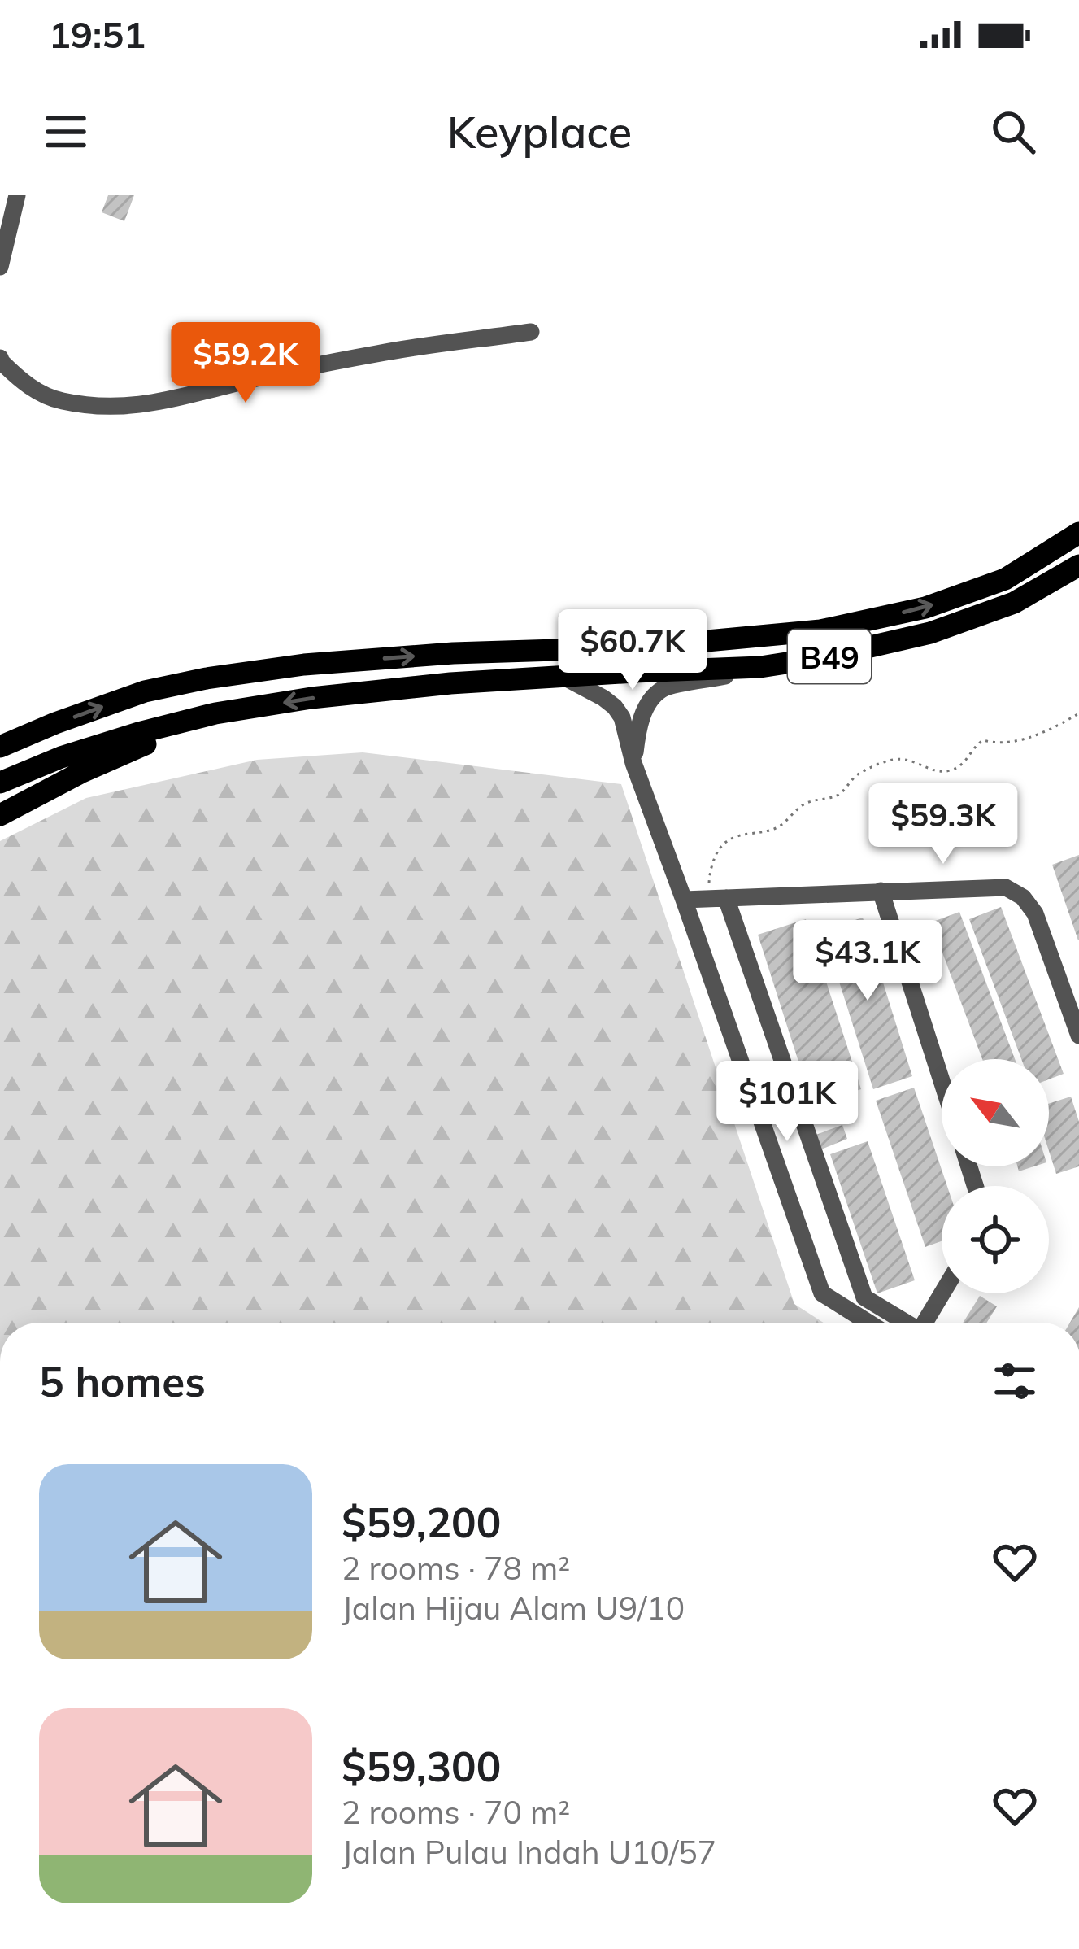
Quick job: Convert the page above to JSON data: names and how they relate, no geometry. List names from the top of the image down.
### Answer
{
  "streets": {
    "main road": ["B49"]
  },
  "north": "top left",
  "page": {
    "status": "19:51",
    "header": "Keyplace",
    "price": [
      "$59.2K",
      "$60.7K",
      "$59.3K",
      "$43.1K",
      "$101K"
    ],
    "heading": "5 homes",
    "list": [
      {
        "name": "$59,200",
        "note": "2 rooms · 78 m² · Jalan Hijau Alam U9/10"
      },
      {
        "name": "$59,300",
        "note": "2 rooms · 70 m² · Jalan Pulau Indah U10/57"
      }
    ]
  }
}
